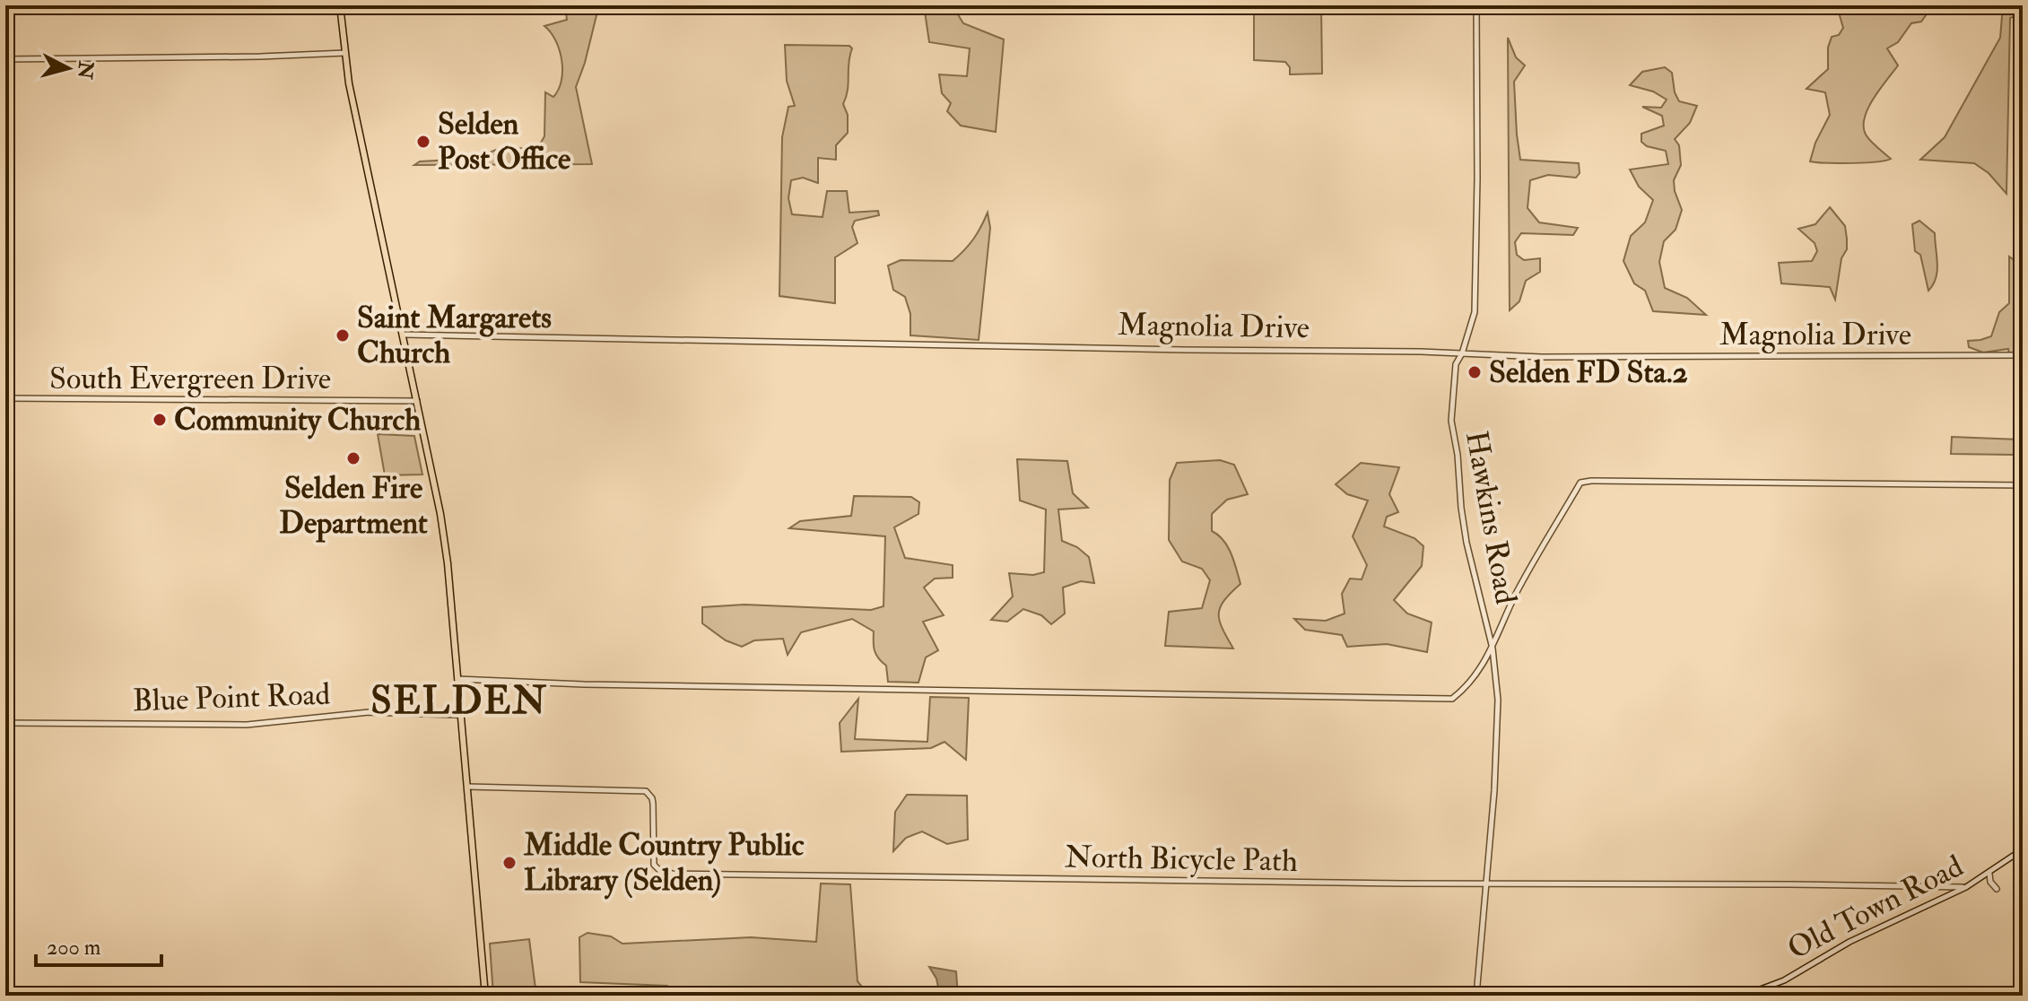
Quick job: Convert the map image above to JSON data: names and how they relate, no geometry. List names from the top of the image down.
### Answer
{
  "streets": {
    "street": [
      "Magnolia Drive",
      "South Evergreen Drive",
      "Hawkins Road",
      "Blue Point Road",
      "North Bicycle Path",
      "Old Town Road"
    ]
  },
  "crossings": [
    ["Magnolia Drive", "Hawkins Road"],
    ["Hawkins Road", "North Bicycle Path"],
    ["North Bicycle Path", "Old Town Road"]
  ],
  "districts": ["SELDEN"],
  "places": [
    "Selden Post Office",
    "Saint Margarets Church",
    "Selden FD Sta.2",
    "Community Church",
    "Selden Fire Department",
    "Middle Country Public Library (Selden)"
  ],
  "scale_bar": "200 m",
  "north": "right"
}
